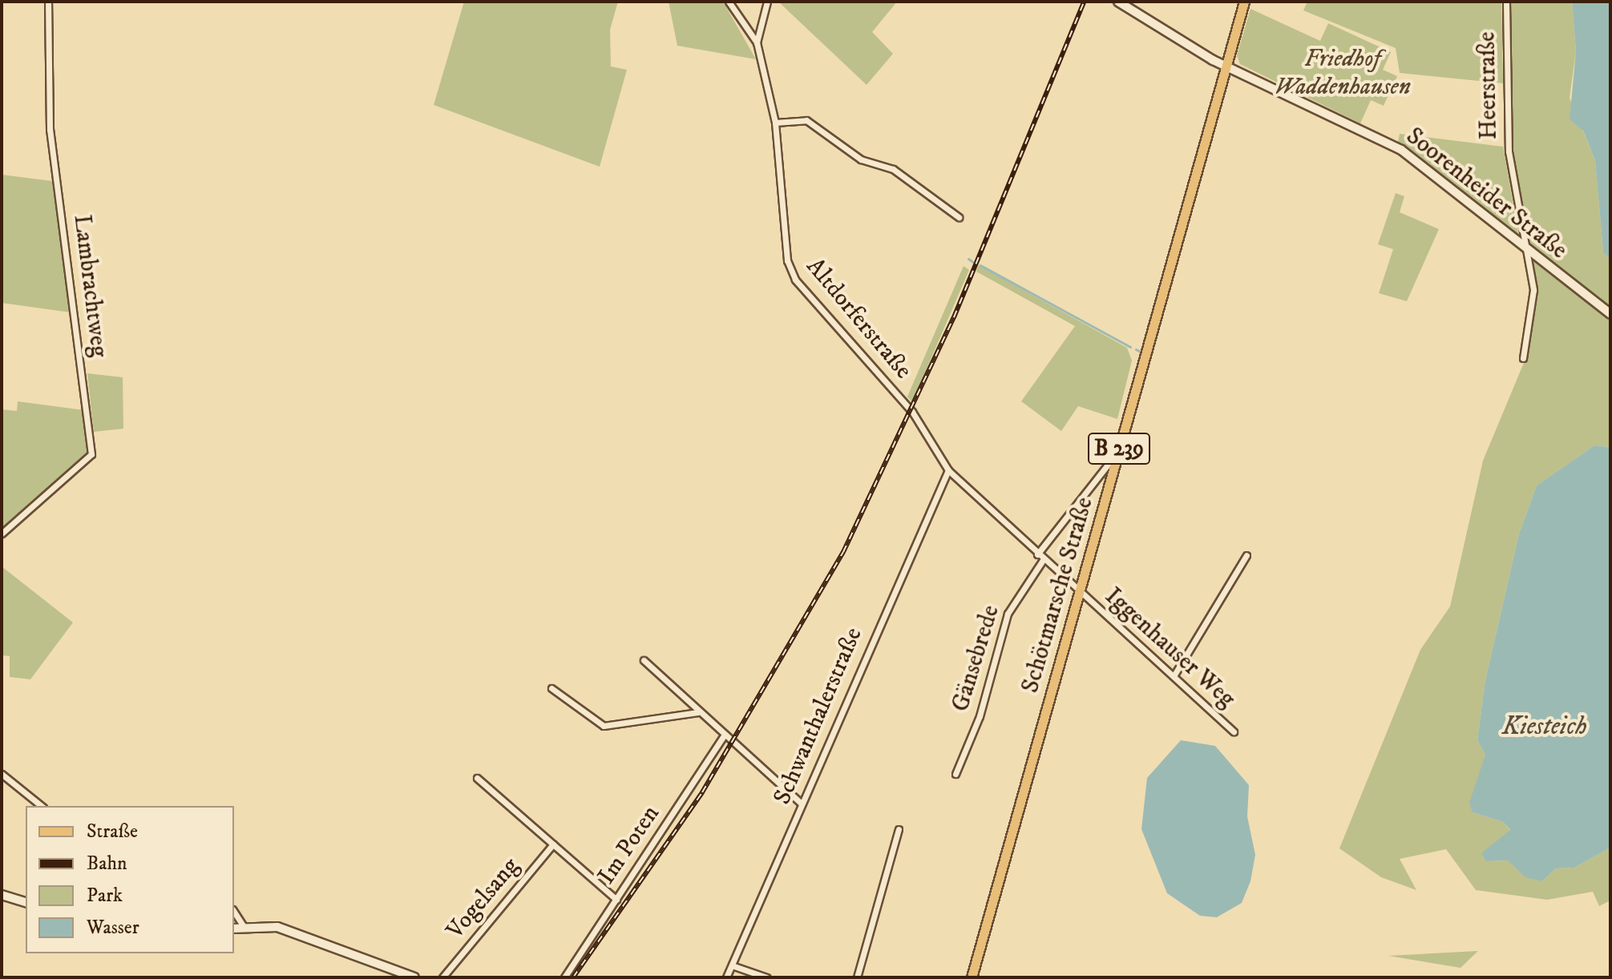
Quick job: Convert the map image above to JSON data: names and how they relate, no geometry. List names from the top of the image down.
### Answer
{
  "streets": {
    "main road": ["Soorenheider Straße", "B 239", "Schötmarsche Straße"],
    "street": [
      "Heerstraße",
      "Lambrachtweg",
      "Altdorferstraße",
      "Iggenhauser Weg",
      "Gänsebrede",
      "Schwanthalerstraße",
      "Im Poten",
      "Vogelsang"
    ]
  },
  "crossings": [
    ["Heerstraße", "Soorenheider Straße"],
    ["Soorenheider Straße", "Schötmarsche Straße"],
    ["Altdorferstraße", "Schötmarsche Straße"],
    ["Altdorferstraße", "Iggenhauser Weg"],
    ["Altdorferstraße", "Gänsebrede"],
    ["Altdorferstraße", "Schwanthalerstraße"],
    ["Schötmarsche Straße", "Iggenhauser Weg"]
  ],
  "water": ["Kiesteich"],
  "parks": ["Friedhof Waddenhausen"],
  "legend": [
    "Straße",
    "Bahn",
    "Park",
    "Wasser"
  ]
}
